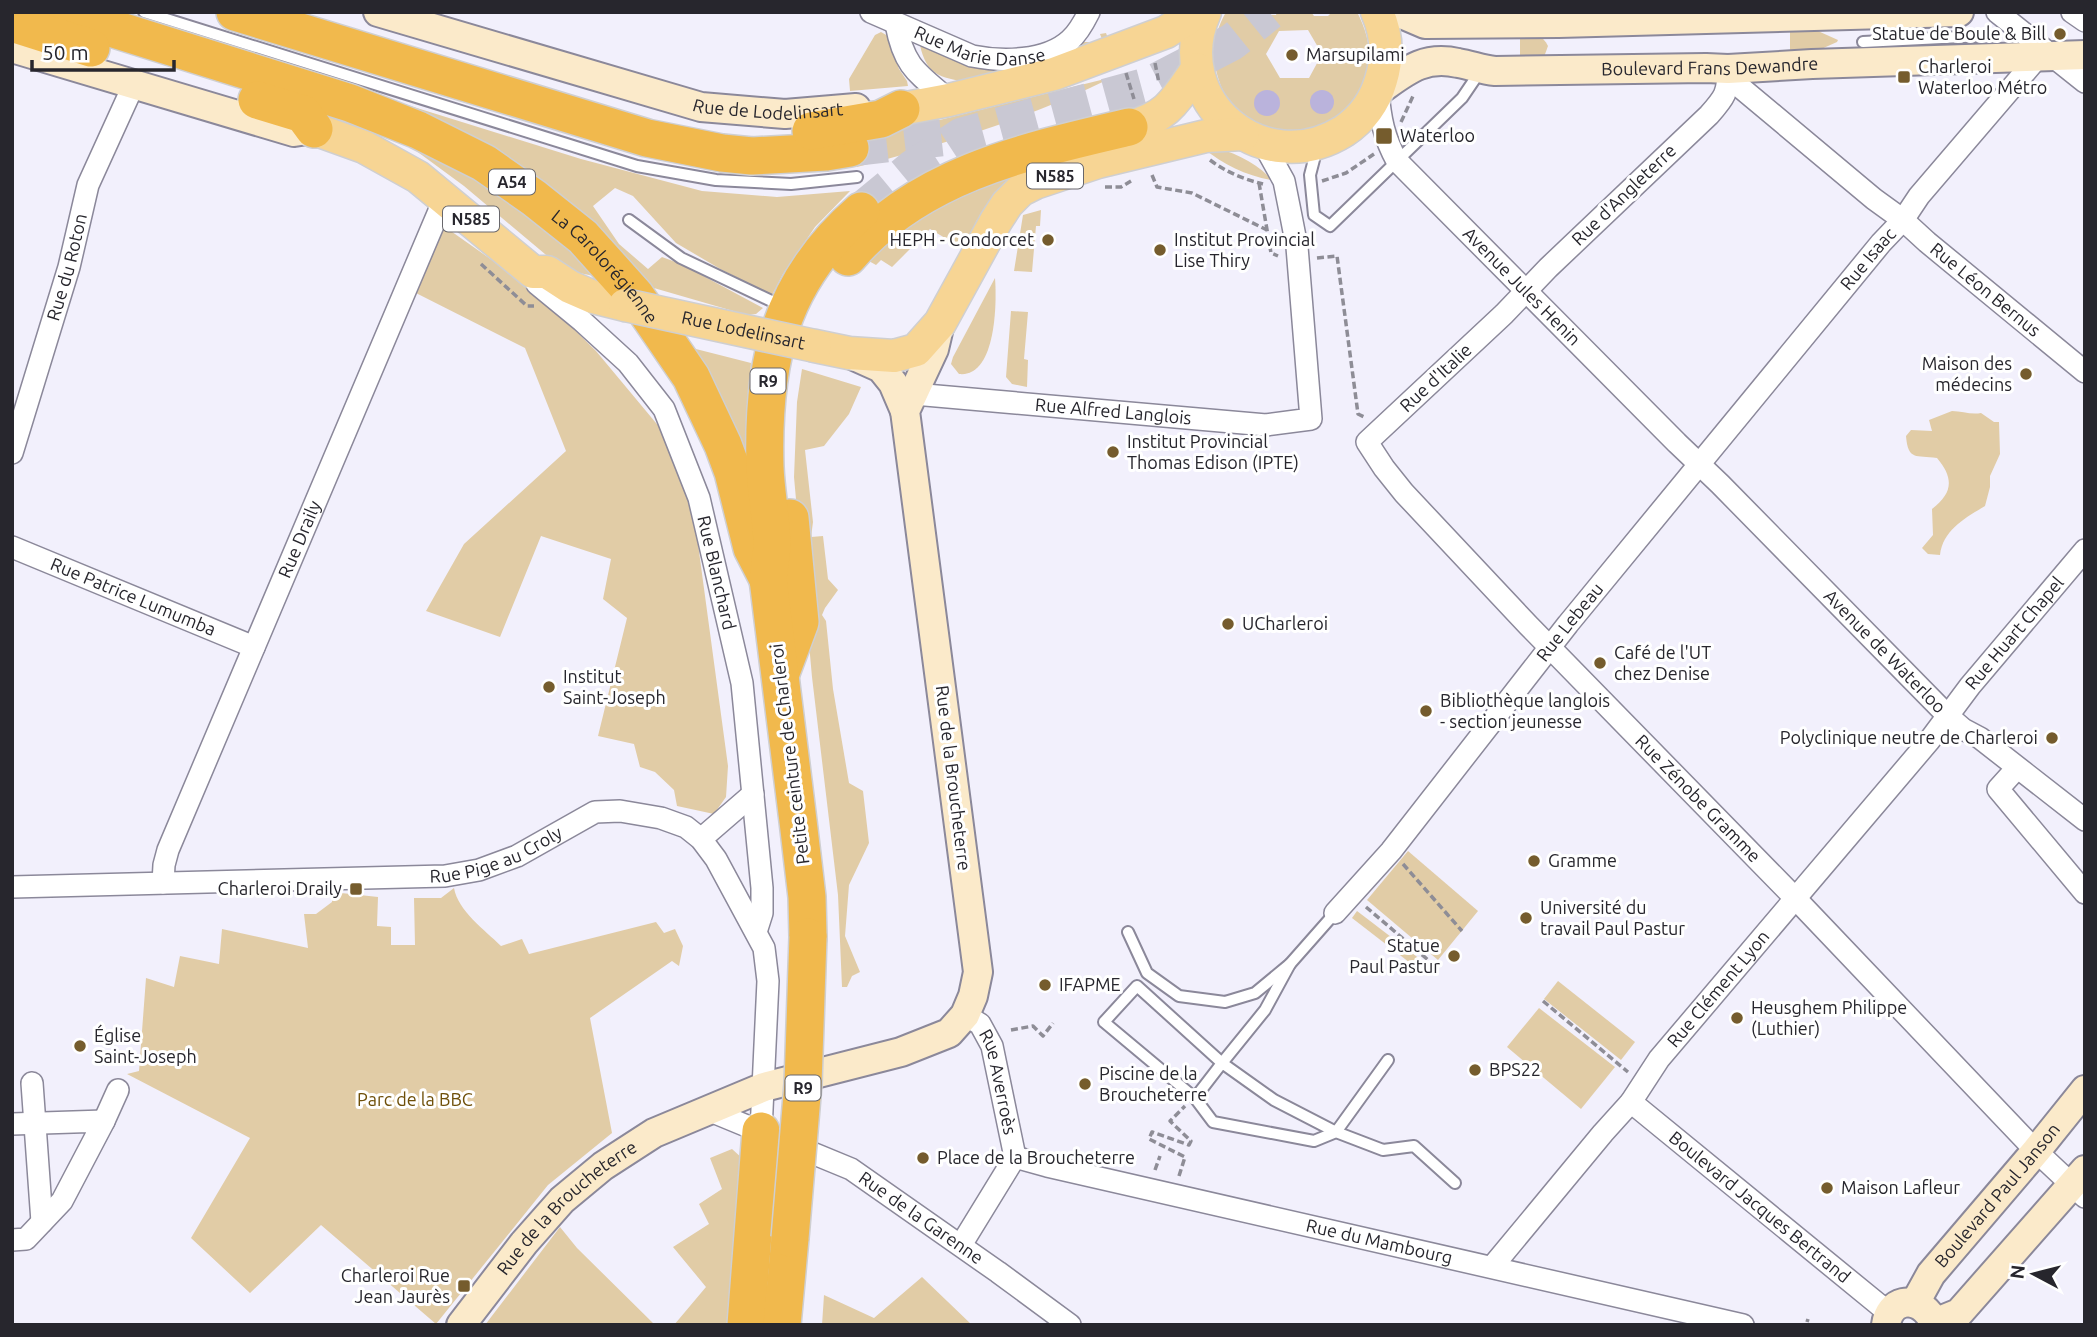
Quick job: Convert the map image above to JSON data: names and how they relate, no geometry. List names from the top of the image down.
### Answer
{
  "streets": {
    "highway": [
      "A54",
      "La Carolorégienne",
      "R9",
      "Petite ceinture de Charleroi"
    ],
    "main road": [
      "Boulevard Frans Dewandre",
      "Rue de Lodelinsart",
      "N585",
      "Rue Lodelinsart",
      "Rue de la Broucheterre",
      "Boulevard Paul Janson"
    ],
    "street": [
      "Rue Marie Danse",
      "Rue d'Angleterre",
      "Rue Isaac",
      "Rue du Roton",
      "Avenue Jules Henin",
      "Rue Léon Bernus",
      "Rue d'Italie",
      "Rue Alfred Langlois",
      "Rue Draily",
      "Rue Blanchard",
      "Rue Patrice Lumumba",
      "Rue Lebeau",
      "Rue Huart Chapel",
      "Avenue de Waterloo",
      "Rue Zénobe Gramme",
      "Rue Pige au Croly",
      "Rue Clément Lyon",
      "Rue Averroès",
      "Boulevard Jacques Bertrand",
      "Rue de la Garenne",
      "Rue du Mambourg"
    ]
  },
  "crossings": [
    ["Boulevard Frans Dewandre", "N585"],
    ["Boulevard Frans Dewandre", "Rue d'Angleterre"],
    ["Boulevard Frans Dewandre", "Rue Isaac"],
    ["Boulevard Frans Dewandre", "Avenue Jules Henin"],
    ["Boulevard Frans Dewandre", "Rue Léon Bernus"],
    ["N585", "Avenue Jules Henin"],
    ["N585", "Rue Lodelinsart"],
    ["N585", "Rue Alfred Langlois"],
    ["N585", "Rue de la Broucheterre"],
    ["Rue d'Angleterre", "Avenue Jules Henin"],
    ["Rue d'Angleterre", "Rue Léon Bernus"],
    ["Rue d'Angleterre", "Rue d'Italie"],
    ["Rue Isaac", "Avenue Jules Henin"],
    ["Rue Isaac", "Rue Léon Bernus"],
    ["Rue Isaac", "Rue Lebeau"],
    ["Rue Isaac", "Avenue de Waterloo"],
    ["La Carolorégienne", "Petite ceinture de Charleroi"],
    ["Avenue Jules Henin", "Rue Lebeau"],
    ["Avenue Jules Henin", "Avenue de Waterloo"],
    ["Rue Lodelinsart", "Rue Alfred Langlois"],
    ["Rue Lodelinsart", "Rue Draily"],
    ["Rue Lodelinsart", "Rue Blanchard"],
    ["Rue Lodelinsart", "Rue de la Broucheterre"],
    ["Rue d'Italie", "Rue Zénobe Gramme"],
    ["Rue Alfred Langlois", "Rue de la Broucheterre"],
    ["Rue Draily", "Rue Patrice Lumumba"],
    ["Rue Draily", "Rue Pige au Croly"],
    ["Rue Blanchard", "Rue Pige au Croly"],
    ["Rue Lebeau", "Avenue de Waterloo"],
    ["Rue Lebeau", "Rue Zénobe Gramme"],
    ["Rue Huart Chapel", "Avenue de Waterloo"],
    ["Rue Huart Chapel", "Rue Clément Lyon"],
    ["Avenue de Waterloo", "Rue Clément Lyon"],
    ["Rue de la Broucheterre", "Rue Pige au Croly"],
    ["Rue de la Broucheterre", "Rue Averroès"],
    ["Rue de la Broucheterre", "Rue de la Garenne"],
    ["Rue Zénobe Gramme", "Rue Clément Lyon"],
    ["Rue Zénobe Gramme", "Boulevard Paul Janson"],
    ["Rue Pige au Croly", "Rue de la Garenne"],
    ["Rue Clément Lyon", "Boulevard Jacques Bertrand"],
    ["Rue Clément Lyon", "Rue du Mambourg"],
    ["Rue Averroès", "Rue du Mambourg"]
  ],
  "parks": ["Parc de la BBC"],
  "places": {
    "other": [
      "Statue de Boule & Bill",
      "Marsupilami",
      "HEPH - Condorcet",
      "Institut Provincial Lise Thiry",
      "Maison des médecins",
      "Institut Provincial Thomas Edison (IPTE)",
      "UCharleroi",
      "Café de l'UT chez Denise",
      "Institut Saint-Joseph",
      "Bibliothèque langlois - section jeunesse",
      "Polyclinique neutre de Charleroi",
      "Gramme",
      "Université du travail Paul Pastur",
      "Statue Paul Pastur",
      "IFAPME",
      "Heusghem Philippe (Luthier)",
      "Église Saint-Joseph",
      "BPS22",
      "Piscine de la Broucheterre",
      "Place de la Broucheterre",
      "Maison Lafleur"
    ],
    "transit": [
      "Charleroi Waterloo Métro",
      "Waterloo",
      "Charleroi Draily",
      "Charleroi Rue Jean Jaurès"
    ]
  },
  "scale_bar": "50 m",
  "north": "left"
}
